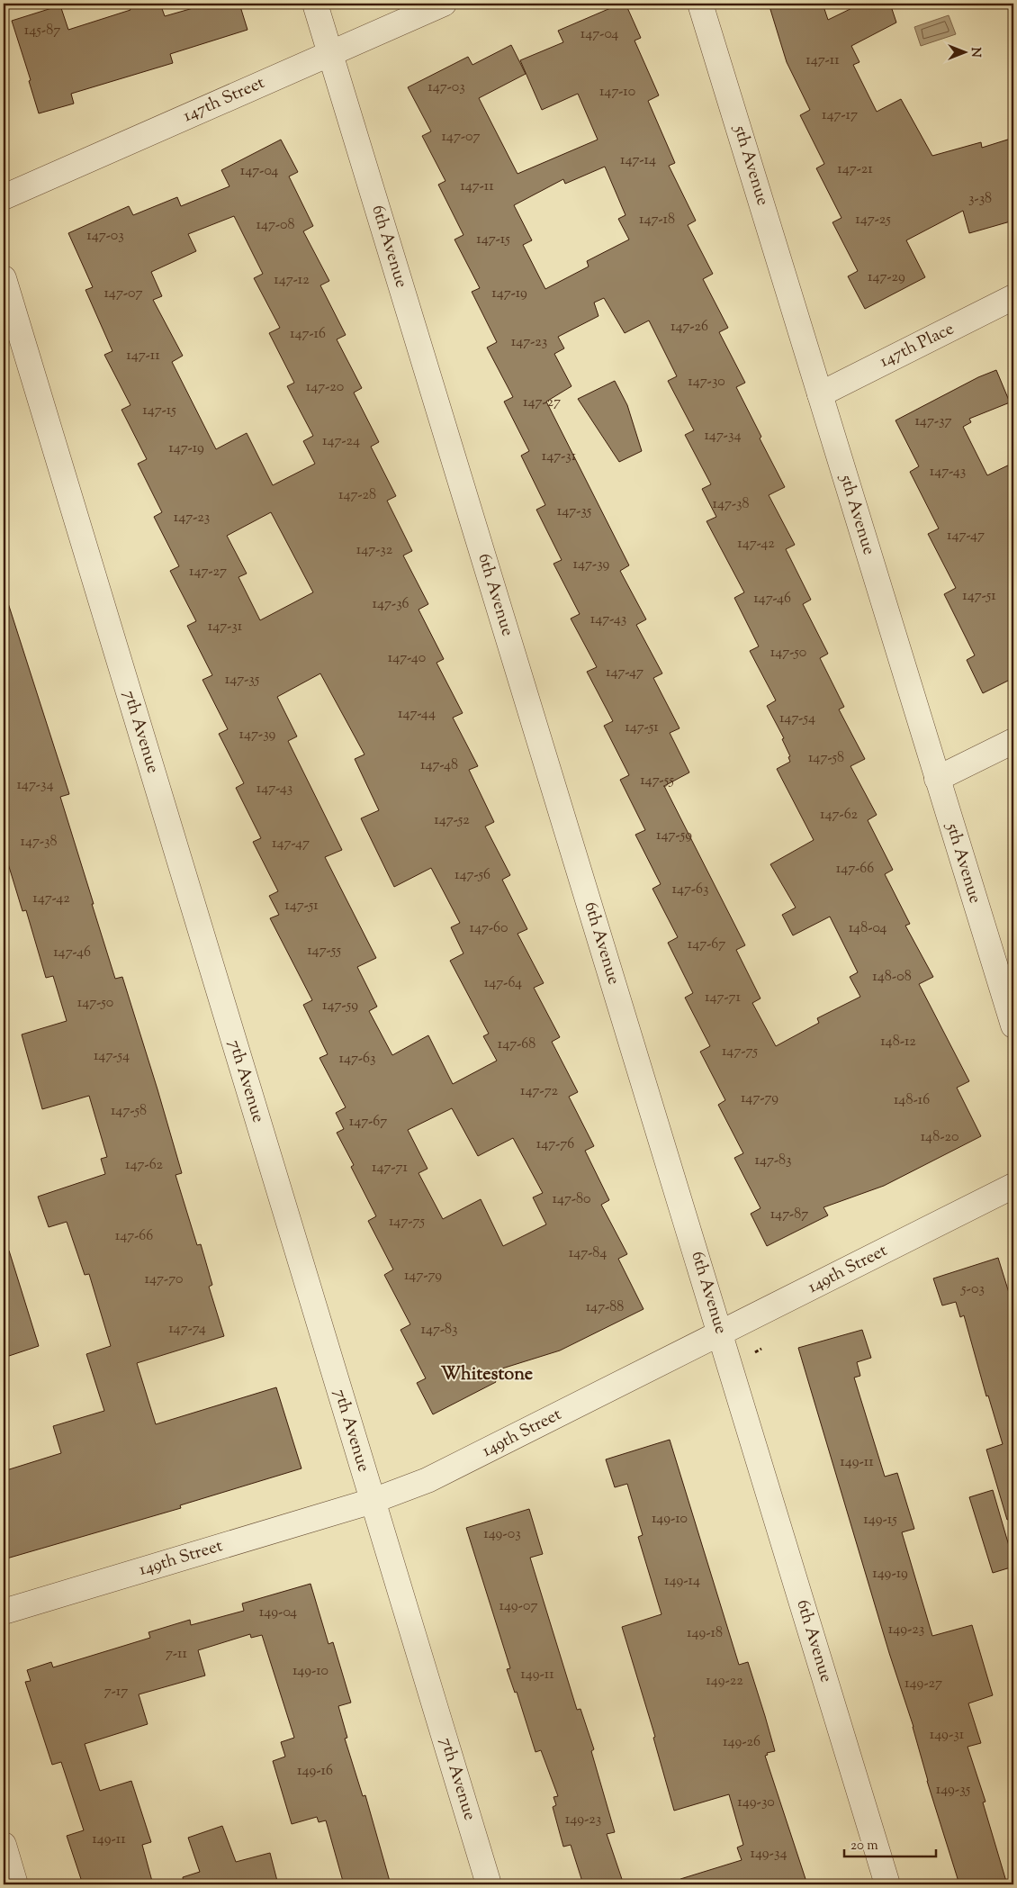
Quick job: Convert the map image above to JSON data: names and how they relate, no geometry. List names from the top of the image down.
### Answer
{
  "streets": {
    "street": [
      "147th Street",
      "5th Avenue",
      "6th Avenue",
      "147th Place",
      "7th Avenue",
      "149th Street"
    ]
  },
  "crossings": [
    ["147th Street", "6th Avenue"],
    ["5th Avenue", "147th Place"],
    ["6th Avenue", "149th Street"],
    ["7th Avenue", "149th Street"]
  ],
  "districts": ["Whitestone"],
  "house_numbers": [
    "145-87",
    "147-04",
    "147-11",
    "147-03",
    "147-10",
    "147-17",
    "147-07",
    "147-14",
    "147-21",
    "147-04",
    "147-11",
    "3-38",
    "147-18",
    "147-25",
    "147-08",
    "147-03",
    "147-15",
    "147-29",
    "147-12",
    "147-07",
    "147-19",
    "147-26",
    "147-16",
    "147-23",
    "147-11",
    "147-30",
    "147-20",
    "147-27",
    "147-15",
    "147-37",
    "147-34",
    "147-24",
    "147-19",
    "147-31",
    "147-43",
    "147-28",
    "147-38",
    "147-35",
    "147-23",
    "147-47",
    "147-42",
    "147-32",
    "147-39",
    "147-27",
    "147-51",
    "147-46",
    "147-36",
    "147-43",
    "147-31",
    "147-50",
    "147-40",
    "147-47",
    "147-35",
    "147-44",
    "147-54",
    "147-51",
    "147-39",
    "147-58",
    "147-48",
    "147-55",
    "147-34",
    "147-43",
    "147-62",
    "147-52",
    "147-59",
    "147-38",
    "147-47",
    "147-66",
    "147-56",
    "147-63",
    "147-42",
    "147-51",
    "147-60",
    "148-04",
    "147-67",
    "147-55",
    "147-46",
    "148-08",
    "147-64",
    "147-71",
    "147-50",
    "147-59",
    "148-12",
    "147-68",
    "147-75",
    "147-54",
    "147-63",
    "147-72",
    "147-79",
    "148-16",
    "147-58",
    "147-67",
    "148-20",
    "147-76",
    "147-83",
    "147-62",
    "147-71",
    "147-80",
    "147-87",
    "147-75",
    "147-66",
    "147-84",
    "147-79",
    "147-70",
    "5-03",
    "147-88",
    "147-74",
    "147-83",
    "149-11",
    "149-10",
    "149-15",
    "149-03",
    "149-19",
    "149-14",
    "149-07",
    "149-04",
    "149-23",
    "149-18",
    "7-11",
    "149-10",
    "149-11",
    "149-22",
    "149-27",
    "7-17",
    "149-31",
    "149-26",
    "149-16",
    "149-35",
    "149-30",
    "149-23",
    "149-11",
    "149-34"
  ],
  "scale_bar": "20 m",
  "north": "right"
}
